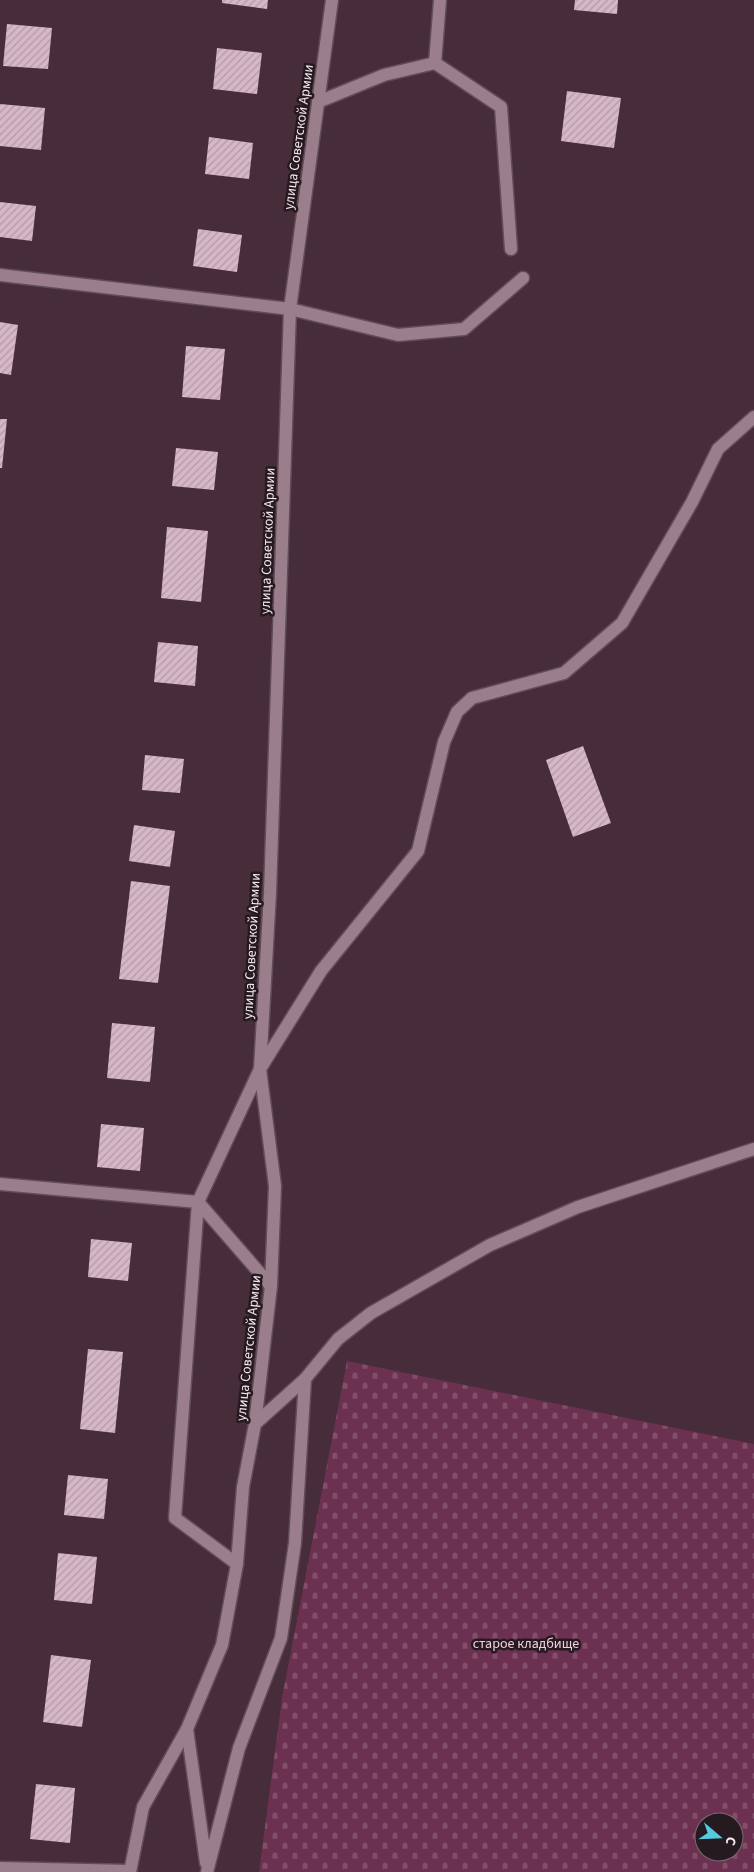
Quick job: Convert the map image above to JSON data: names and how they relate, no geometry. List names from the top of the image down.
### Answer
{
  "streets": {
    "street": ["улица Советской Армии"]
  },
  "parks": ["старое кладбище"],
  "north": "right"
}
